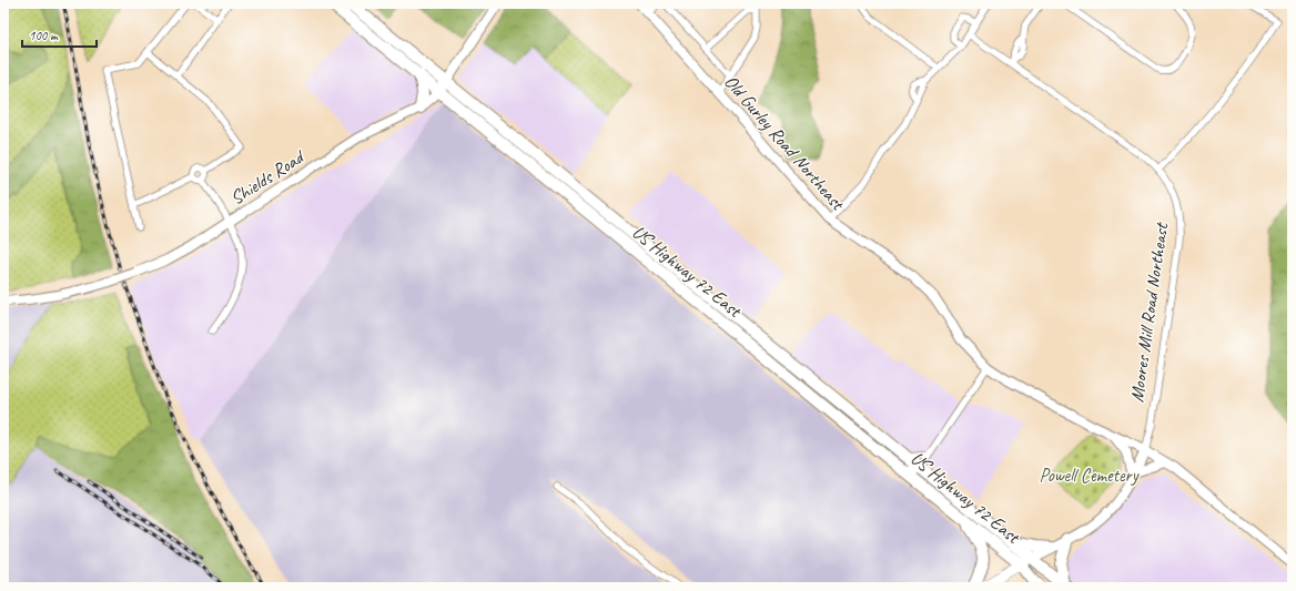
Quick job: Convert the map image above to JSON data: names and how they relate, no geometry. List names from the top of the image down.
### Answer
{
  "streets": {
    "highway": ["US Highway 72 East"],
    "main road": ["Moores Mill Road Northeast"],
    "street": ["Old Gurley Road Northeast", "Shields Road"]
  },
  "crossings": [
    ["Old Gurley Road Northeast", "Moores Mill Road Northeast"],
    ["Shields Road", "US Highway 72 East"],
    ["US Highway 72 East", "Moores Mill Road Northeast"]
  ],
  "parks": ["Powell Cemetery"],
  "scale_bar": "100 m"
}
